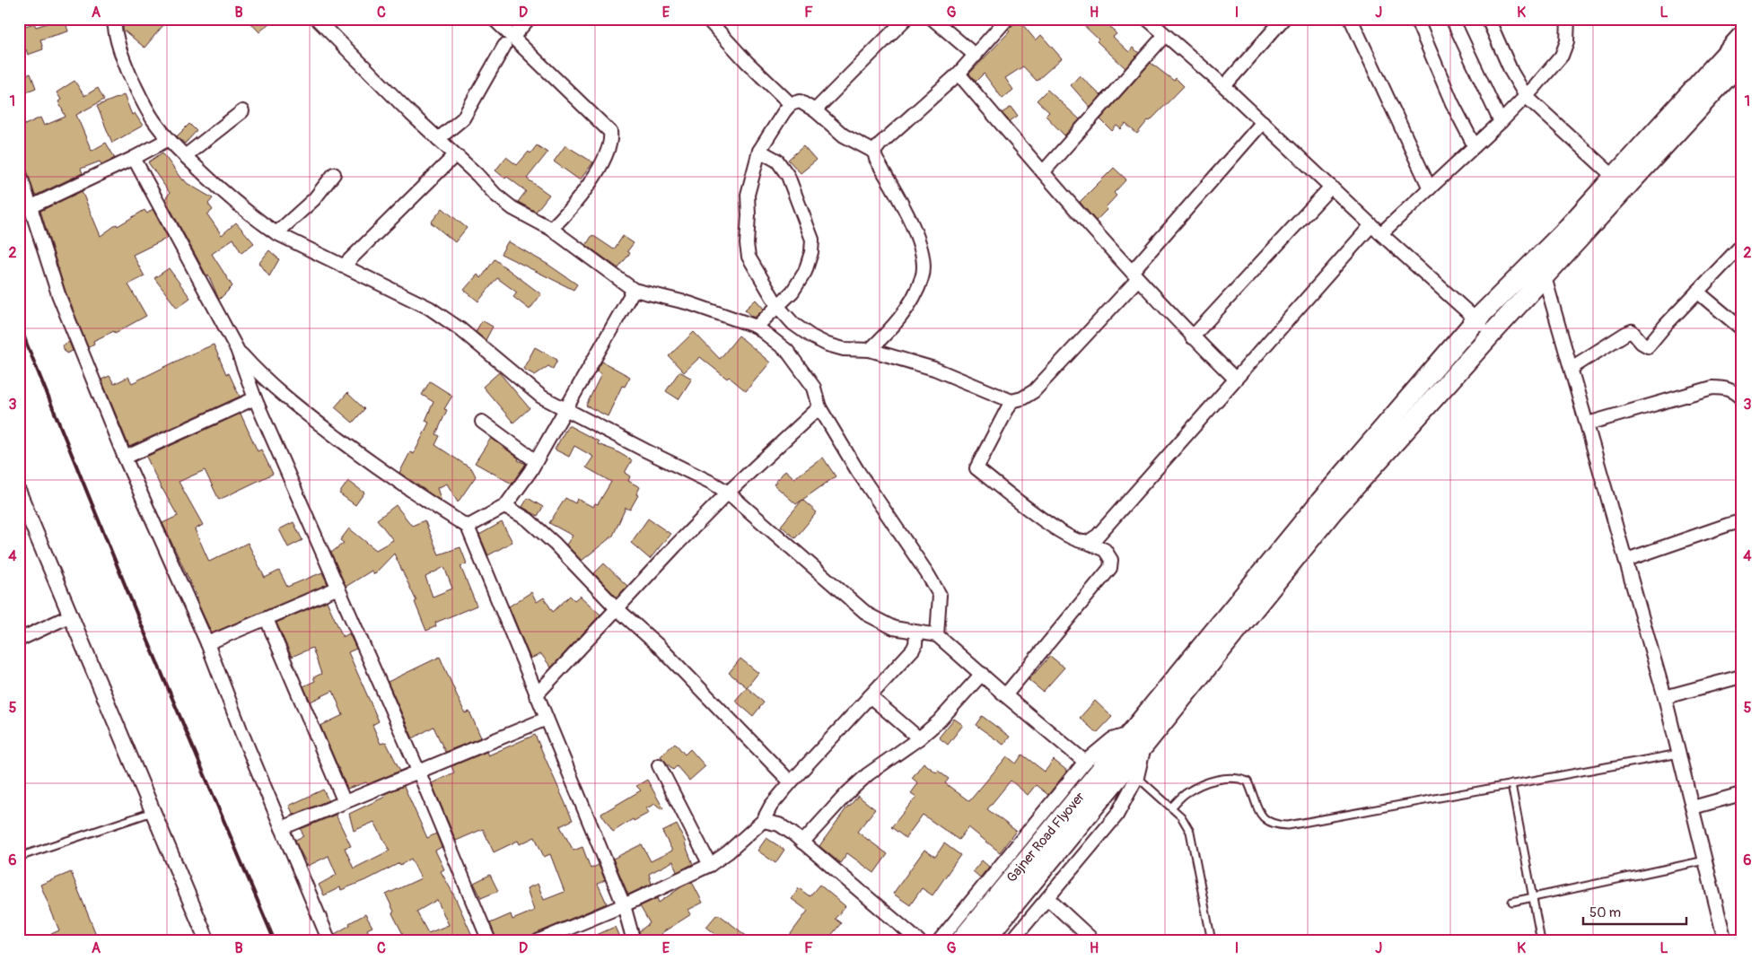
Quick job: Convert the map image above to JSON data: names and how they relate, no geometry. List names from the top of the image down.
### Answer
{
  "streets": {
    "main road": ["Gajner Road Flyover"]
  },
  "scale_bar": "50 m",
  "grid": {
    "columns": [
      "A",
      "B",
      "C",
      "D",
      "E",
      "F",
      "G",
      "H",
      "I",
      "J",
      "K",
      "L"
    ],
    "rows": [
      "1",
      "2",
      "3",
      "4",
      "5",
      "6"
    ]
  }
}
